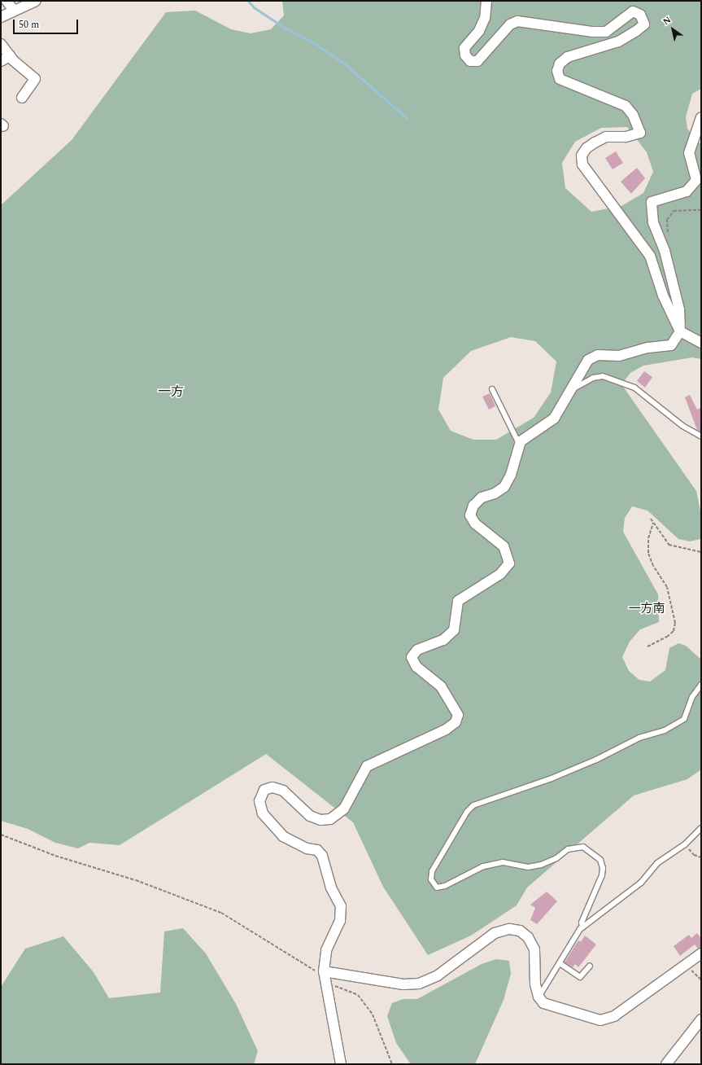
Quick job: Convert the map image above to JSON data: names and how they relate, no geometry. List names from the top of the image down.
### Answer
{
  "districts": ["一方", "一方南"],
  "scale_bar": "50 m",
  "north": "top left"
}
